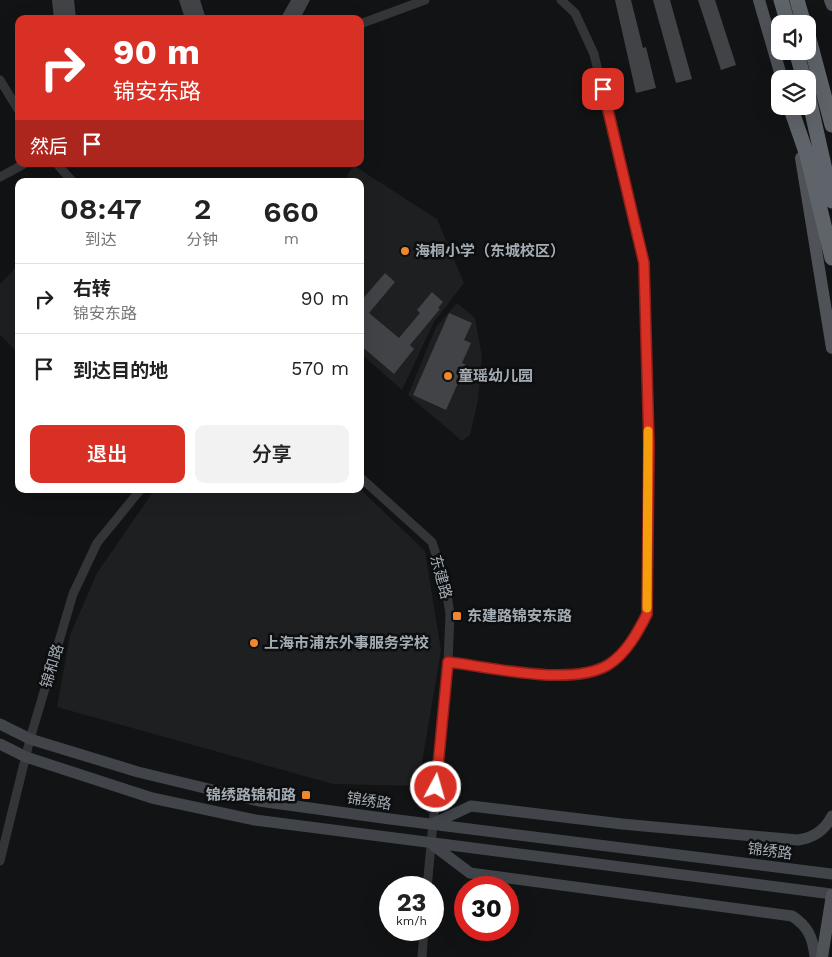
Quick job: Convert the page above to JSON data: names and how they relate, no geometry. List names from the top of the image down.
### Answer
{
  "streets": {
    "main road": ["锦绣路"],
    "street": ["东建路", "锦和路"]
  },
  "crossings": [
    ["东建路", "锦绣路"],
    ["锦和路", "锦绣路"]
  ],
  "places": {
    "other": ["海桐小学（东城校区）", "童瑶幼儿园", "上海市浦东外事服务学校"],
    "transit": ["东建路锦安东路", "锦绣路锦和路"]
  },
  "page": {
    "turn": ["90 m", "锦安东路"],
    "then": "然后",
    "eta": [
      "08:47",
      "到达",
      "2",
      "分钟",
      "660",
      "m"
    ],
    "list": [
      {
        "name": "右转",
        "note": "锦安东路",
        "value": "90 m"
      },
      {
        "name": "到达目的地",
        "value": "570 m"
      }
    ],
    "buttons": ["退出", "分享"],
    "speed": "23 km/h",
    "limit": "30"
  }
}
